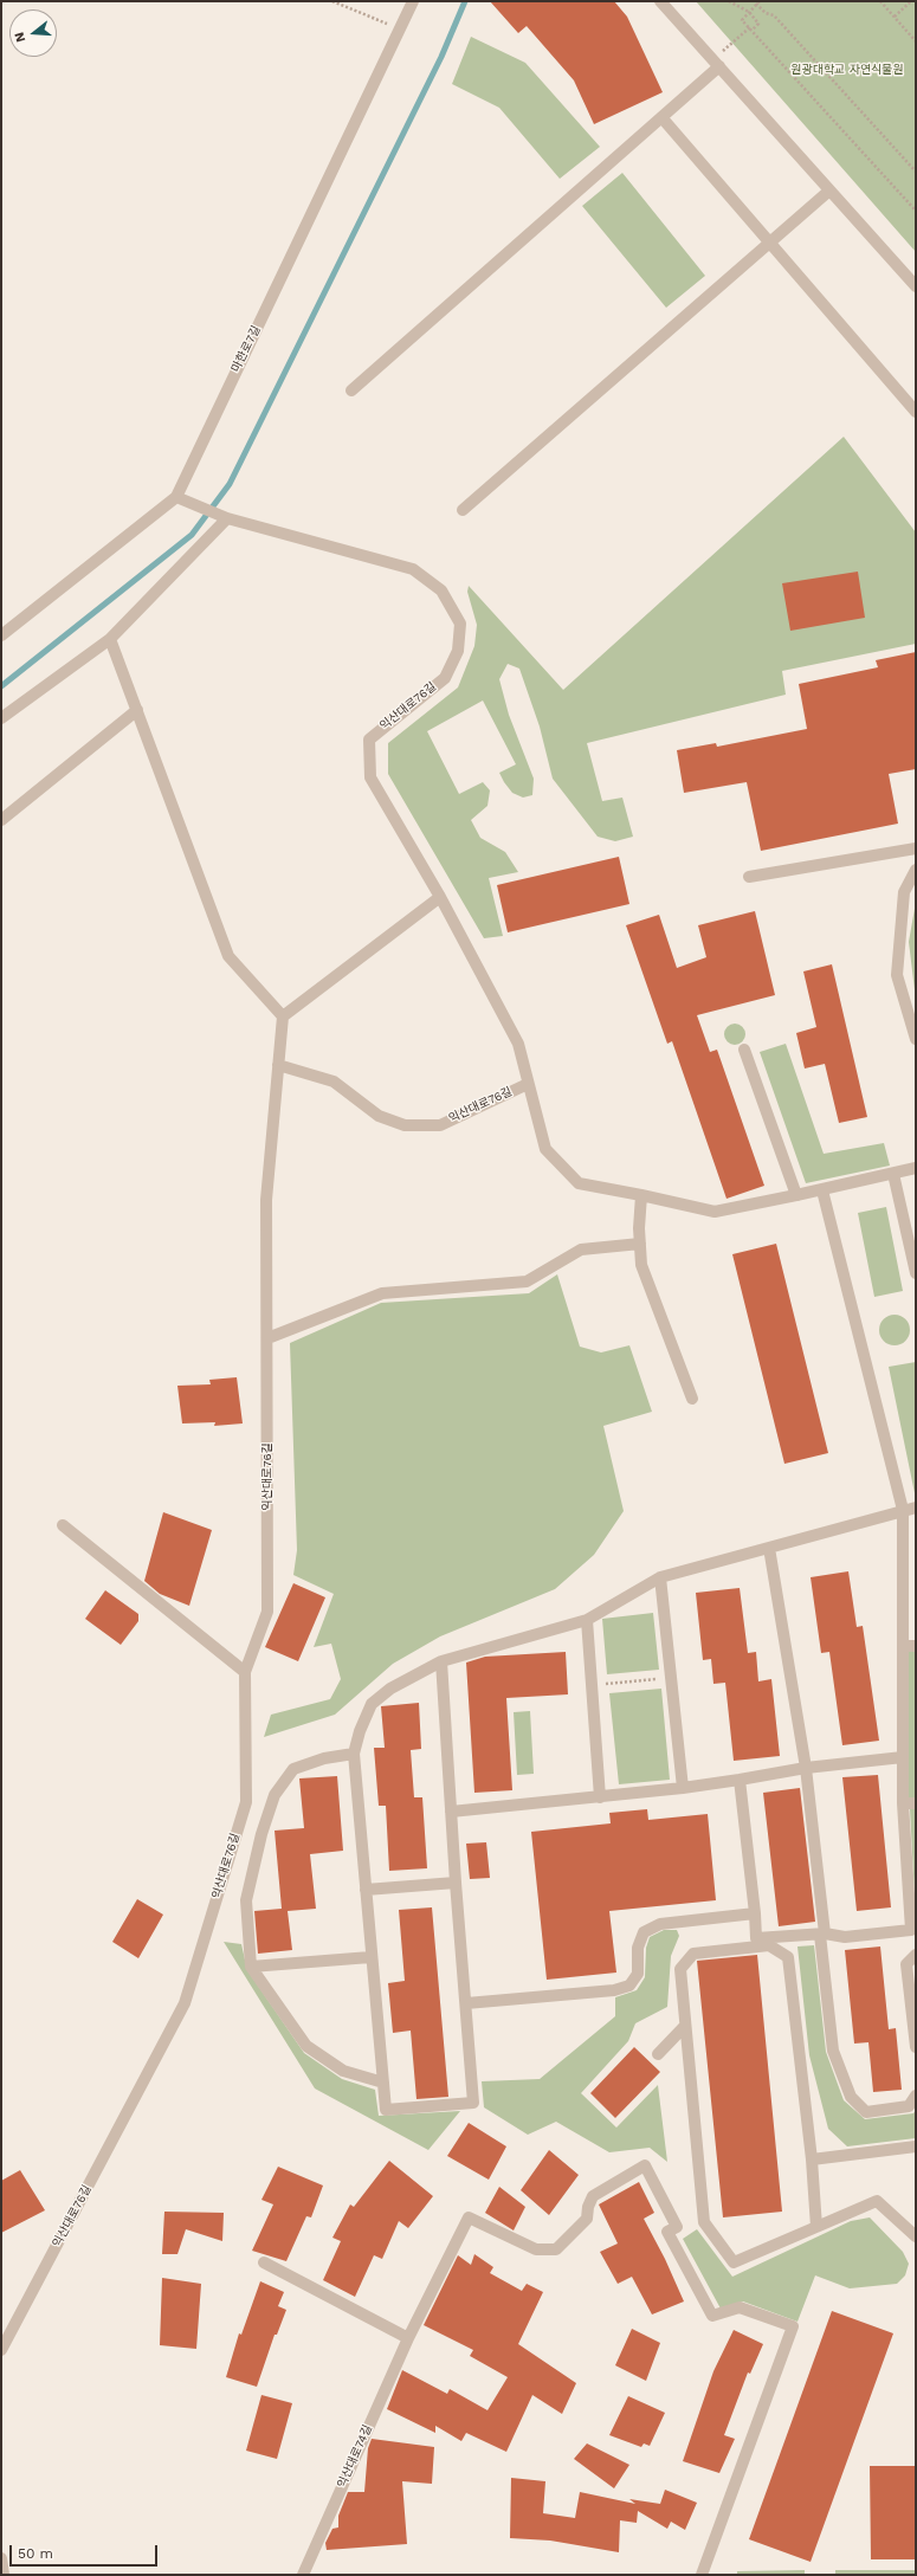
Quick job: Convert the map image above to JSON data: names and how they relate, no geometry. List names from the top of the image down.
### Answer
{
  "streets": {
    "street": ["마한로7길", "익산대로76길", "익산대로74길"]
  },
  "crossings": [
    ["마한로7길", "익산대로76길"]
  ],
  "parks": ["원광대학교 자연식물원"],
  "scale_bar": "50 m",
  "north": "left"
}
